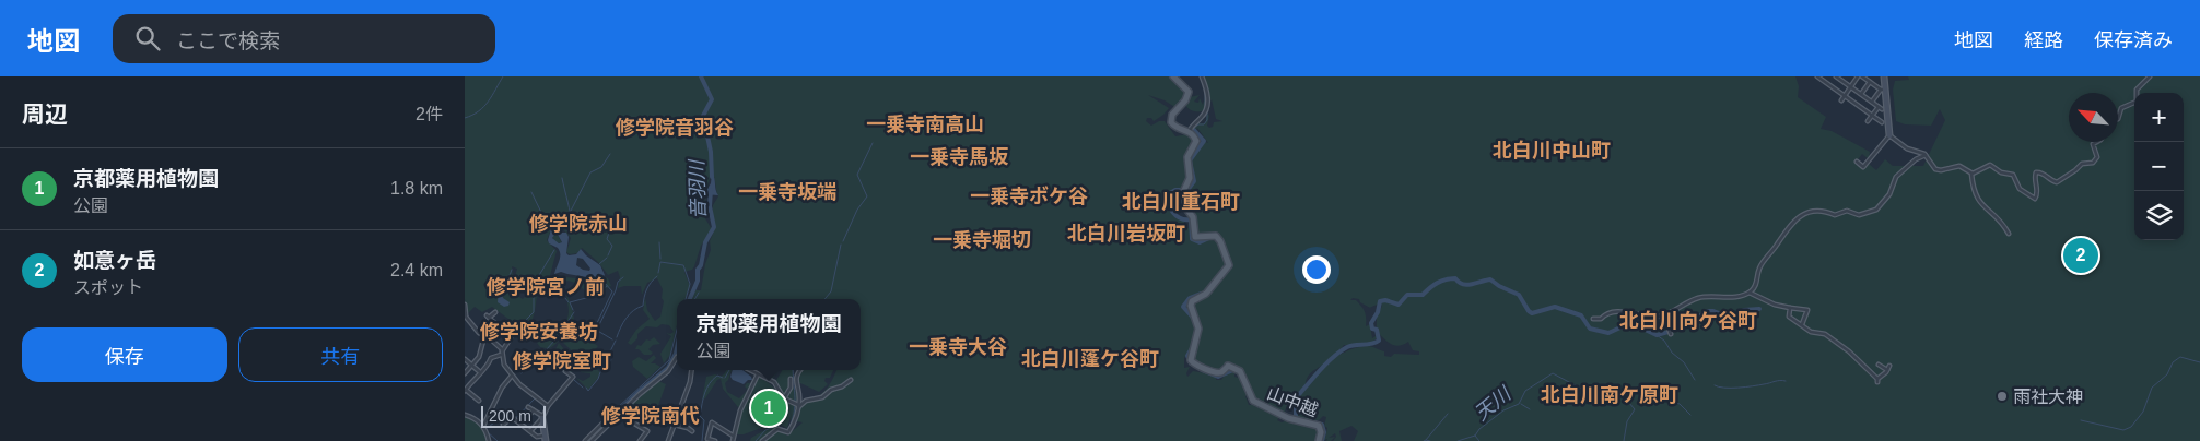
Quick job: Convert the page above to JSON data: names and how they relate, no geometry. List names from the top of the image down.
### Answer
{
  "streets": {
    "main road": ["山中越"]
  },
  "districts": [
    "一乗寺南高山",
    "修学院音羽谷",
    "北白川中山町",
    "一乗寺馬坂",
    "一乗寺坂端",
    "一乗寺ボケ谷",
    "北白川重石町",
    "修学院赤山",
    "北白川岩坂町",
    "一乗寺堀切",
    "修学院宮ノ前",
    "北白川向ケ谷町",
    "修学院安養坊",
    "一乗寺大谷",
    "北白川蓬ケ谷町",
    "修学院室町",
    "北白川南ケ原町",
    "修学院南代"
  ],
  "water": ["音羽川", "天川"],
  "places": ["雨社大神"],
  "scale_bar": "200 m",
  "north": "top left",
  "page": {
    "header": "地図",
    "search": "ここで検索",
    "nav": ["地図", "経路", "保存済み"],
    "heading": ["周辺", "2件"],
    "map_buttons": ["+", "−"],
    "list": [
      {
        "mark": "1",
        "name": "京都薬用植物園",
        "note": "公園",
        "value": "1.8 km"
      },
      {
        "mark": "2",
        "name": "如意ヶ岳",
        "note": "スポット",
        "value": "2.4 km"
      }
    ],
    "pins": ["2", "1"],
    "popup": ["京都薬用植物園", "公園"],
    "buttons": ["保存", "共有"],
    "scale": "200 m"
  }
}
